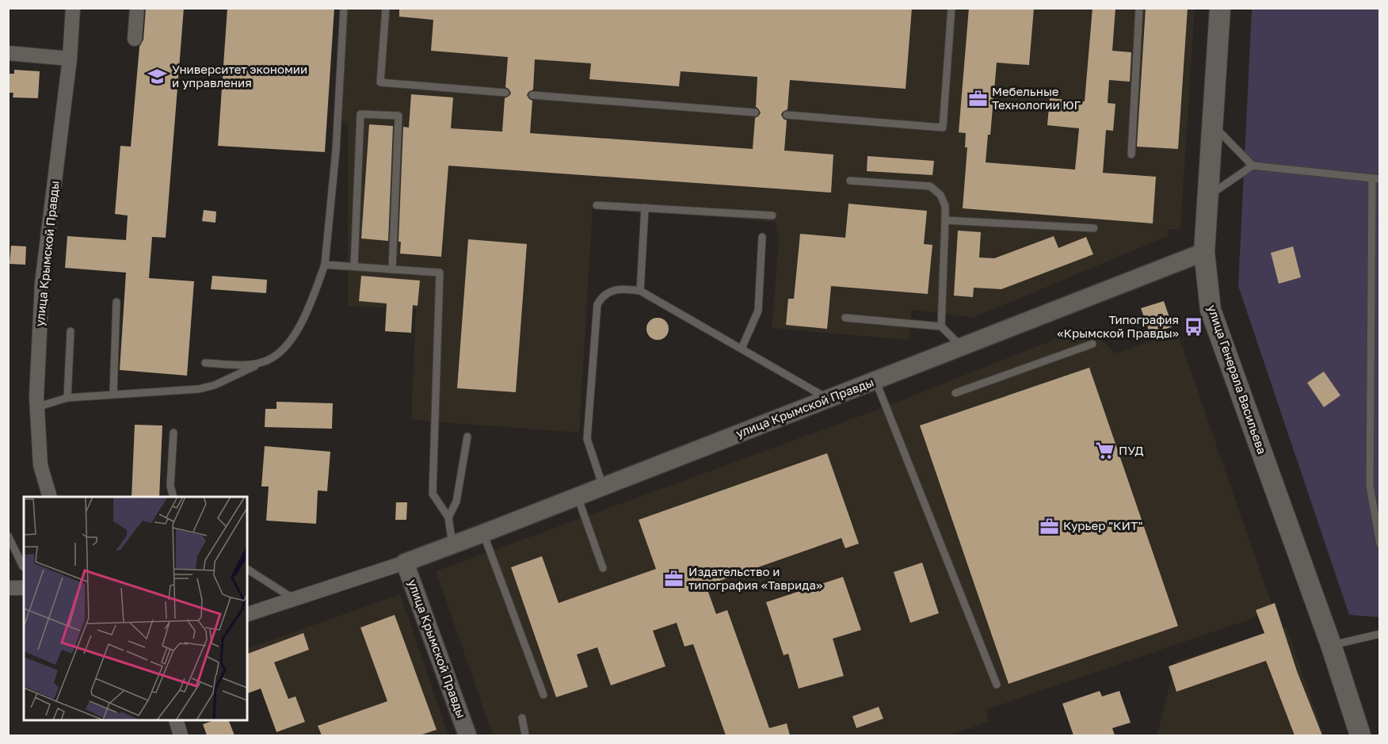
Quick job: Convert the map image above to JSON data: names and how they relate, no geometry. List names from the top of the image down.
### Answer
{
  "streets": {
    "main road": ["улица Генерала Васильева"],
    "street": ["улица Крымской Правды"]
  },
  "crossings": [
    ["улица Крымской Правды", "улица Генерала Васильева"]
  ],
  "places": {
    "school or university": ["Университет экономии и управления"],
    "office": ["Мебельные Технологии ЮГ", "Курьер \"КИТ\"", "Издательство и типография «Таврида»"],
    "bus stop": ["Типография «Крымской Правды»"],
    "supermarket": ["ПУД"]
  }
}
